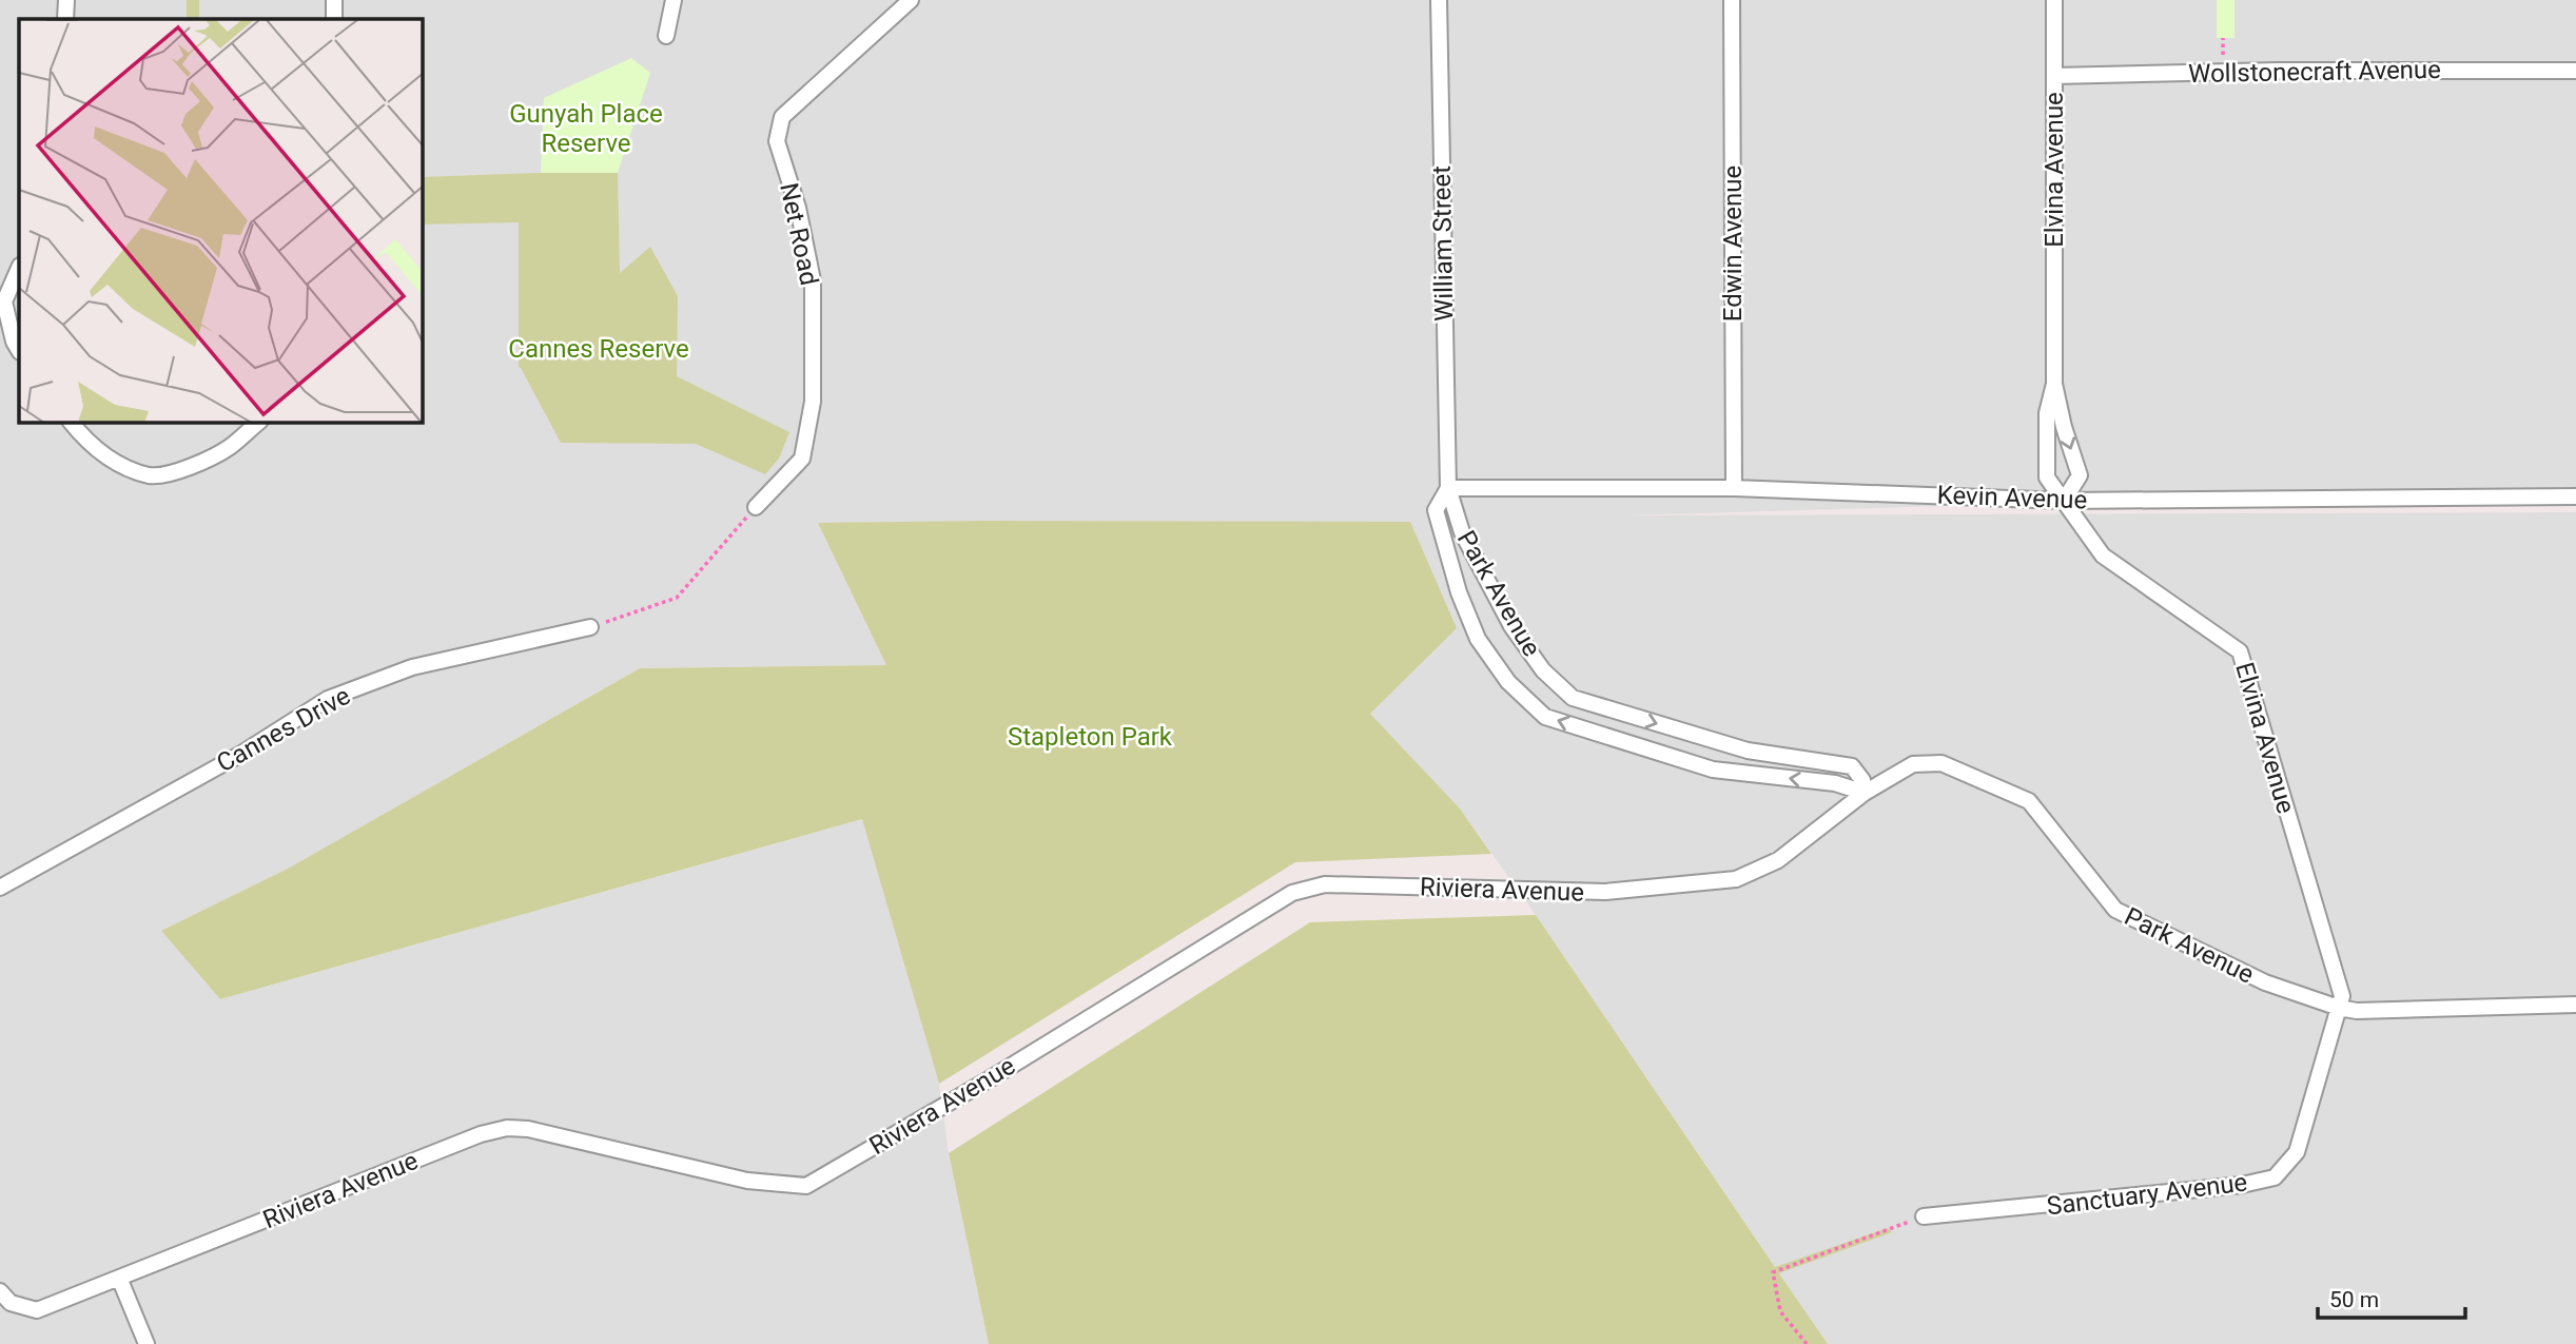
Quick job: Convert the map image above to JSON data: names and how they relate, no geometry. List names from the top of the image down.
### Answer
{
  "streets": {
    "street": [
      "Wollstonecraft Avenue",
      "Elvina Avenue",
      "Net Road",
      "William Street",
      "Edwin Avenue",
      "Kevin Avenue",
      "Park Avenue",
      "Cannes Drive",
      "Riviera Avenue",
      "Sanctuary Avenue"
    ]
  },
  "crossings": [
    ["Wollstonecraft Avenue", "Elvina Avenue"],
    ["Elvina Avenue", "Kevin Avenue"],
    ["Elvina Avenue", "Park Avenue"],
    ["Elvina Avenue", "Sanctuary Avenue"],
    ["William Street", "Kevin Avenue"],
    ["William Street", "Park Avenue"],
    ["Edwin Avenue", "Kevin Avenue"],
    ["Kevin Avenue", "Park Avenue"],
    ["Park Avenue", "Riviera Avenue"],
    ["Park Avenue", "Sanctuary Avenue"]
  ],
  "parks": ["Gunyah Place Reserve", "Cannes Reserve", "Stapleton Park"],
  "scale_bar": "50 m"
}
